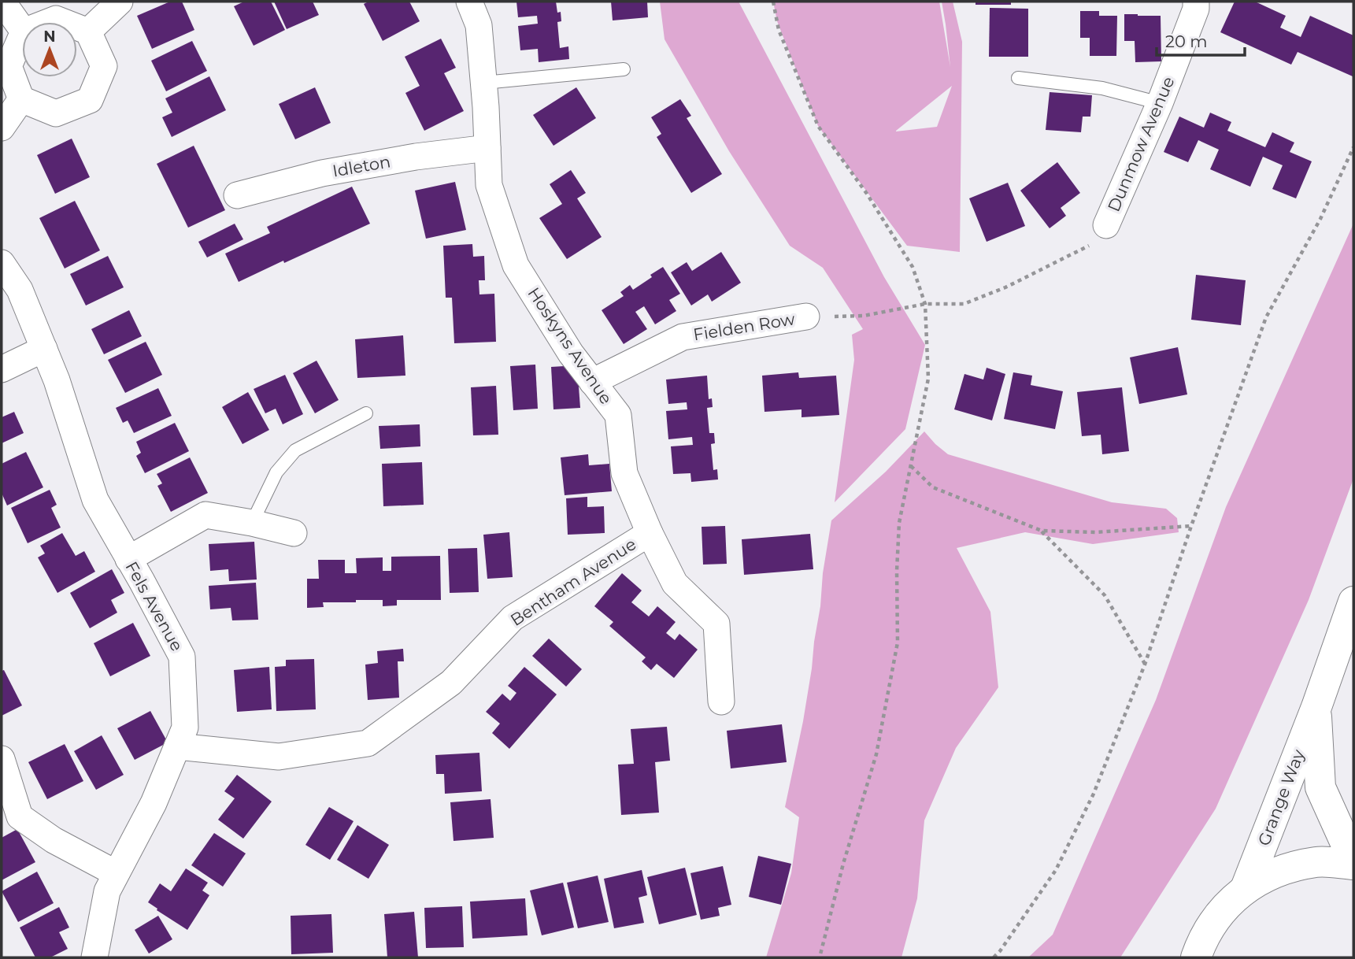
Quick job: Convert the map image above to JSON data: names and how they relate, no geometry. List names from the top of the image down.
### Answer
{
  "streets": {
    "main road": ["Grange Way"],
    "street": [
      "Dunmow Avenue",
      "Idleton",
      "Fielden Row",
      "Hoskyns Avenue",
      "Bentham Avenue",
      "Fels Avenue"
    ]
  },
  "crossings": [
    ["Idleton", "Hoskyns Avenue"],
    ["Fielden Row", "Hoskyns Avenue"],
    ["Hoskyns Avenue", "Bentham Avenue"],
    ["Bentham Avenue", "Fels Avenue"]
  ],
  "scale_bar": "20 m",
  "north": "top"
}
